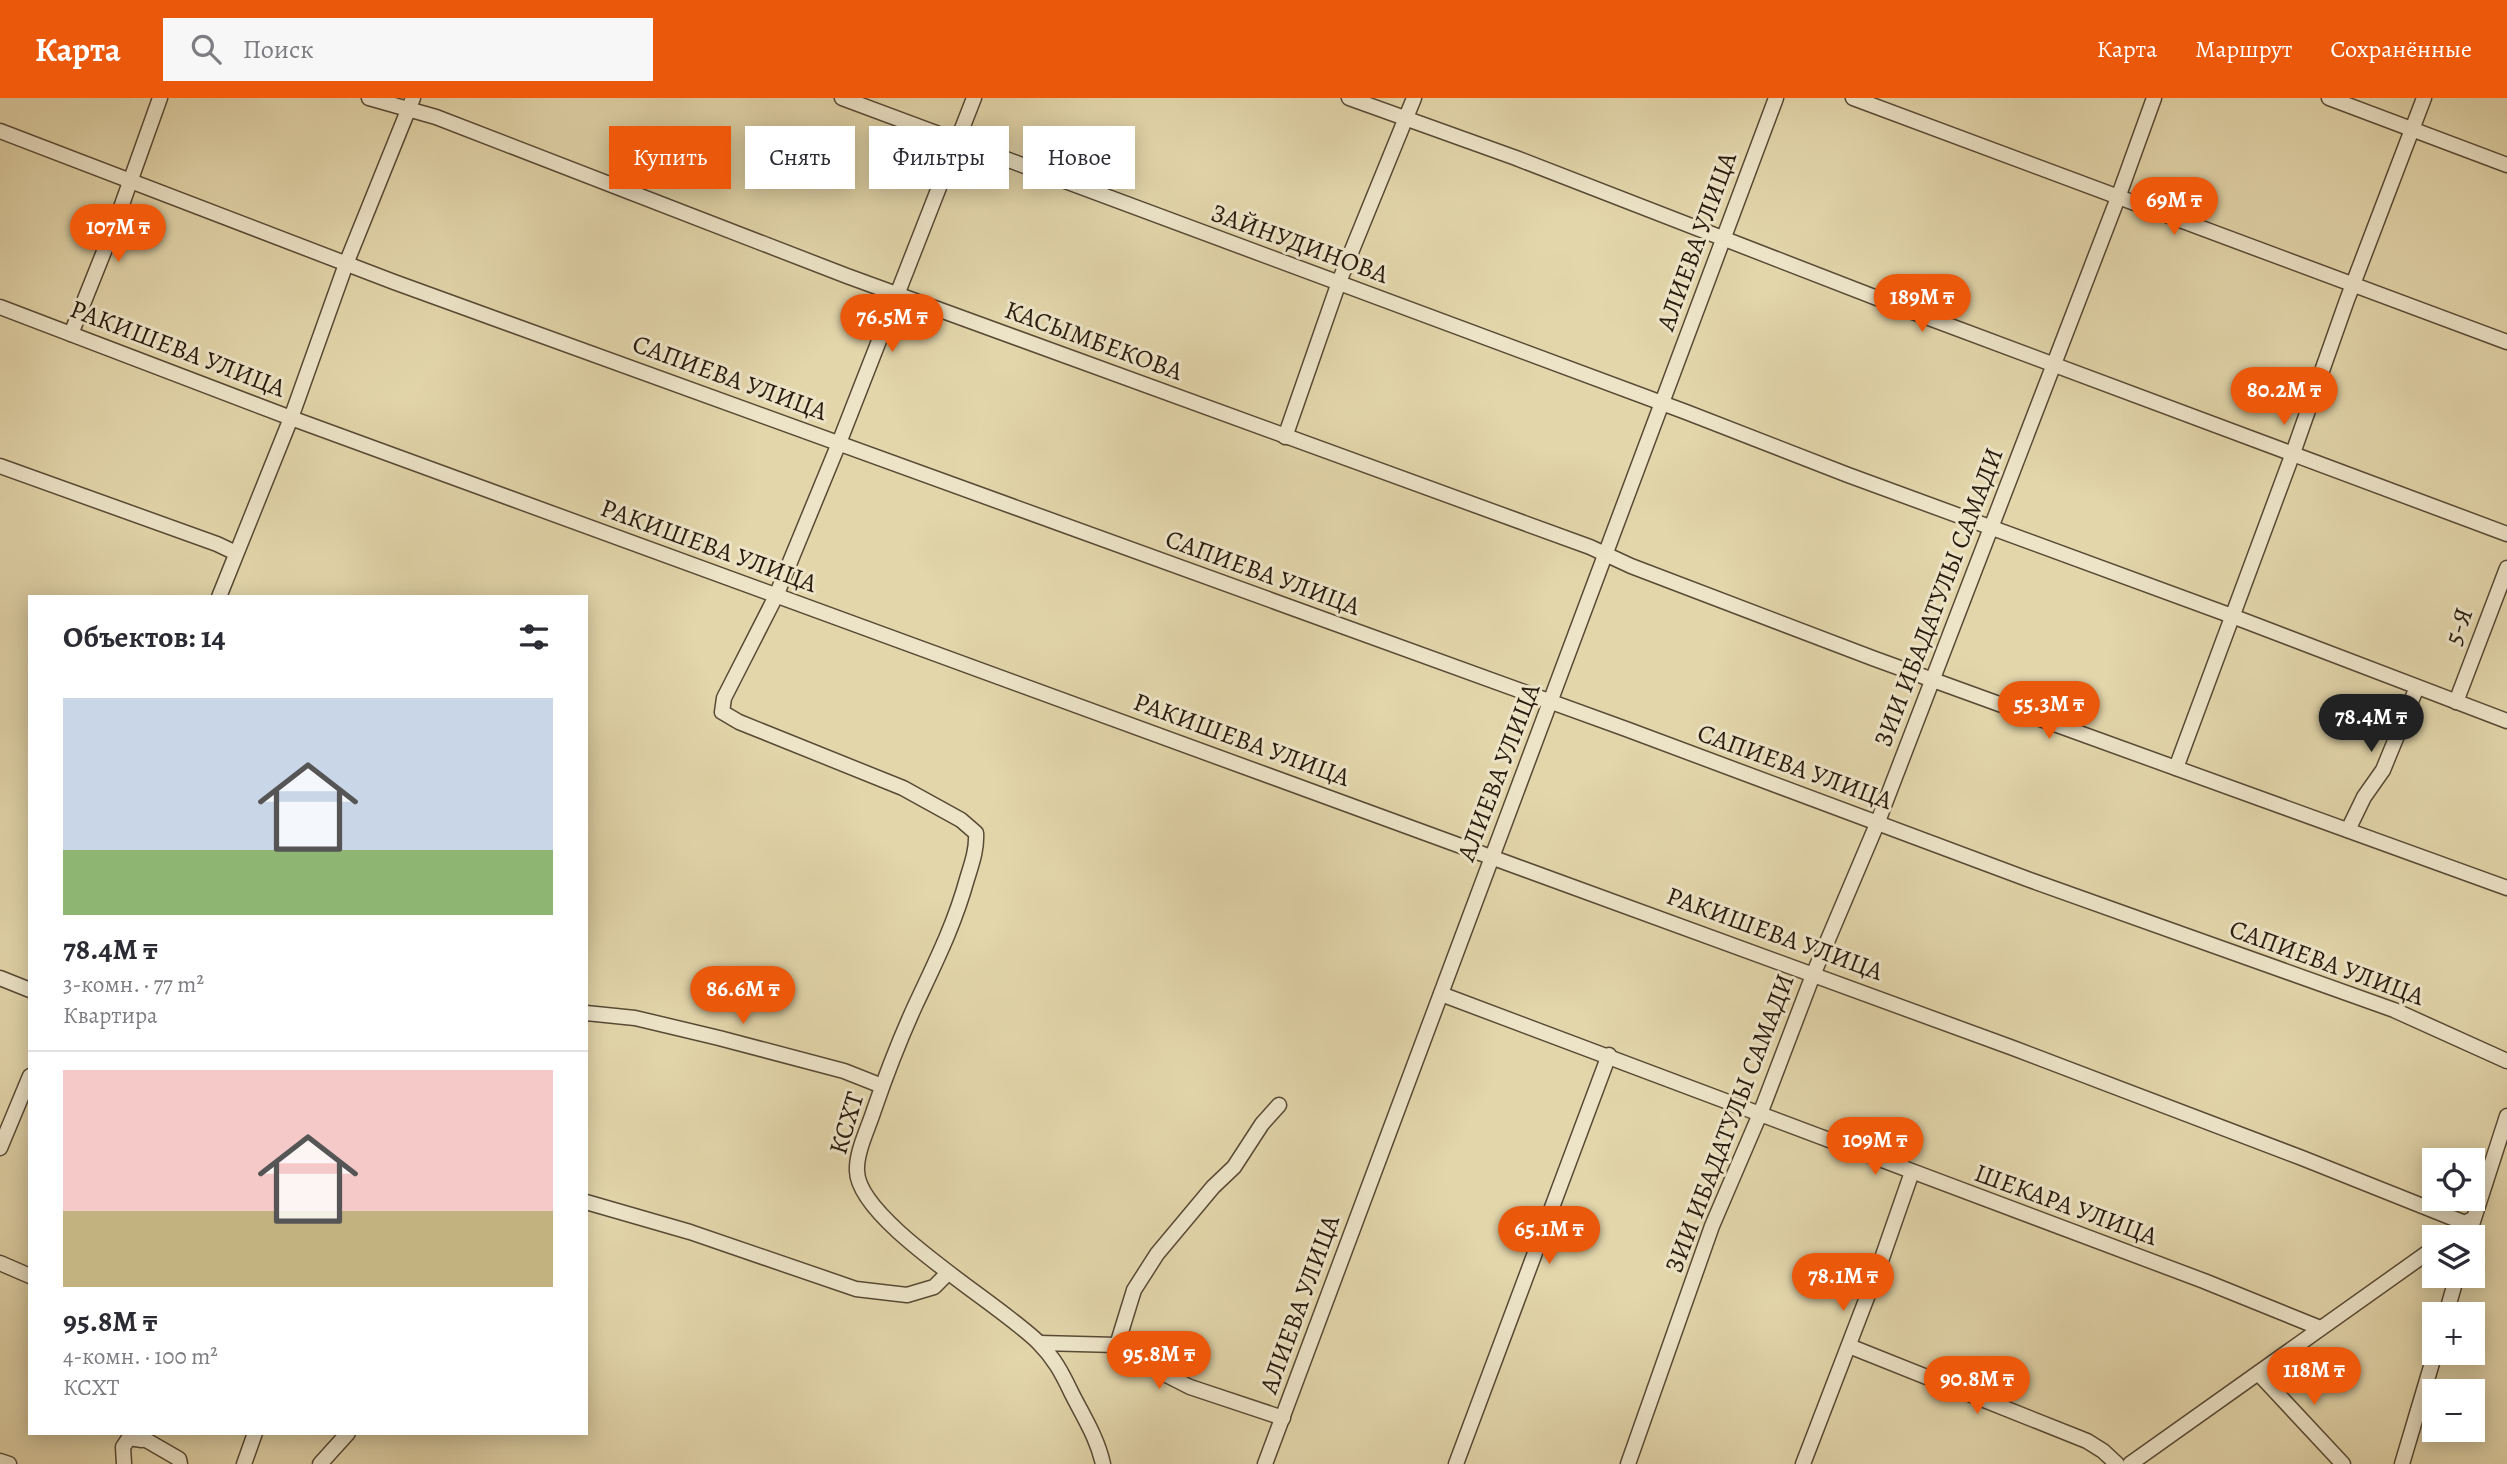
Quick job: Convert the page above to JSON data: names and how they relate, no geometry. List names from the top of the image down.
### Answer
{
  "streets": {
    "street": [
      "АЛИЕВА УЛИЦА",
      "ЗАЙНУДИНОВА",
      "КАСЫМБЕКОВА",
      "РАКИШЕВА УЛИЦА",
      "САПИЕВА УЛИЦА",
      "ЗИИ ИБАДАТУЛЫ САМАДИ",
      "5-Я",
      "КСХТ",
      "ШЕКАРА УЛИЦА"
    ]
  },
  "crossings": [
    ["АЛИЕВА УЛИЦА", "ЗАЙНУДИНОВА"],
    ["АЛИЕВА УЛИЦА", "КАСЫМБЕКОВА"],
    ["АЛИЕВА УЛИЦА", "РАКИШЕВА УЛИЦА"],
    ["АЛИЕВА УЛИЦА", "САПИЕВА УЛИЦА"],
    ["АЛИЕВА УЛИЦА", "ШЕКАРА УЛИЦА"],
    ["ЗАЙНУДИНОВА", "ЗИИ ИБАДАТУЛЫ САМАДИ"],
    ["ЗАЙНУДИНОВА", "5-Я"],
    ["КАСЫМБЕКОВА", "ЗИИ ИБАДАТУЛЫ САМАДИ"],
    ["РАКИШЕВА УЛИЦА", "ЗИИ ИБАДАТУЛЫ САМАДИ"],
    ["САПИЕВА УЛИЦА", "ЗИИ ИБАДАТУЛЫ САМАДИ"],
    ["ЗИИ ИБАДАТУЛЫ САМАДИ", "ШЕКАРА УЛИЦА"]
  ],
  "page": {
    "header": "Карта",
    "search": "Поиск",
    "nav": ["Карта", "Маршрут", "Сохранённые"],
    "chip": [
      "Купить",
      "Снять",
      "Фильтры",
      "Новое"
    ],
    "price": [
      "69M ₸",
      "107M ₸",
      "189M ₸",
      "76.5M ₸",
      "80.2M ₸",
      "55.3M ₸",
      "78.4M ₸",
      "86.6M ₸",
      "109M ₸",
      "65.1M ₸",
      "78.1M ₸",
      "95.8M ₸",
      "118M ₸",
      "90.8M ₸"
    ],
    "heading": "Объектов: 14",
    "list": [
      {
        "name": "78.4M ₸",
        "note": "3-комн. · 77 m² · Квартира"
      },
      {
        "name": "95.8M ₸",
        "note": "4-комн. · 100 m² · КСХТ"
      }
    ],
    "map_buttons": ["+", "−"]
  }
}
